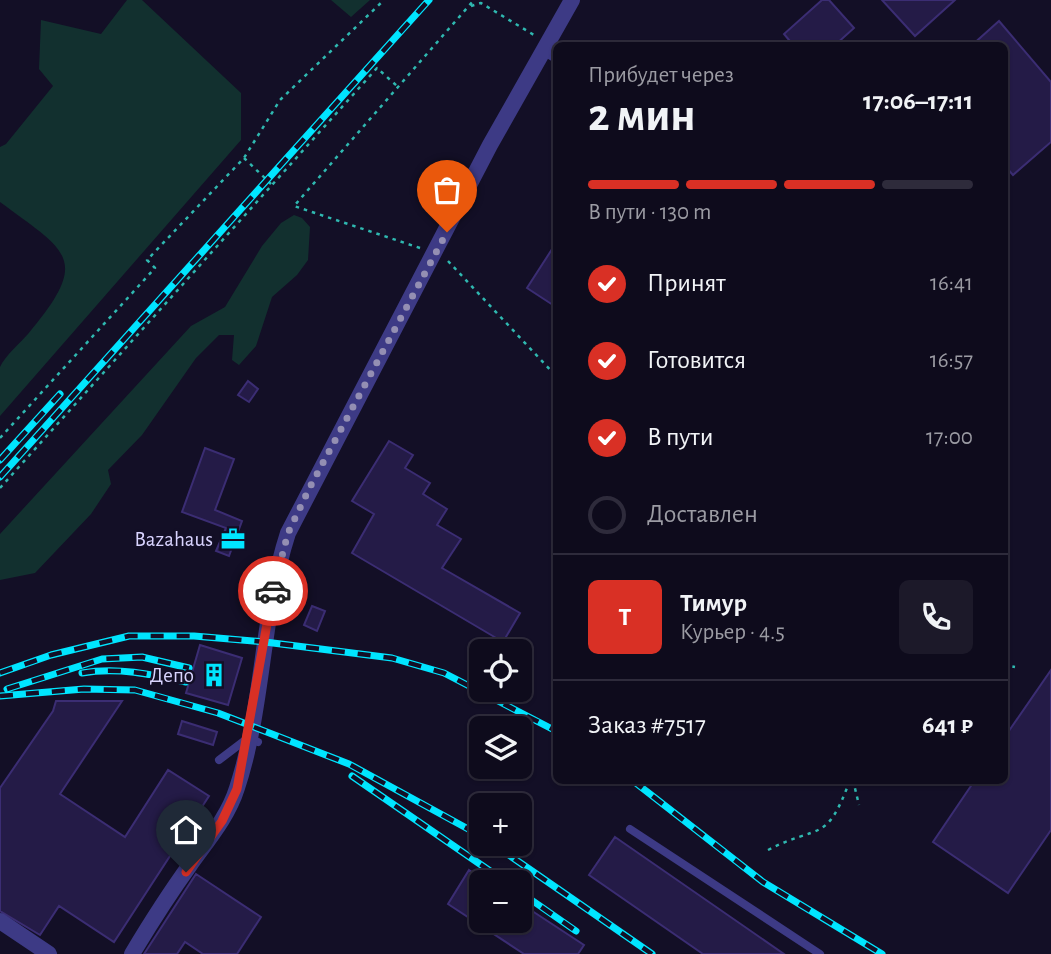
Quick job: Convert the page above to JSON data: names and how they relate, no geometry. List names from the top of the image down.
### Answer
{
  "places": {
    "office": ["Bazahaus"],
    "building": ["Депо"]
  },
  "page": {
    "heading": ["2 мин", "Прибудет через", "17:06–17:11"],
    "panel": [
      "Тимур",
      "Курьер · 4.5",
      "Заказ #7517",
      "641 ₽"
    ],
    "bar": "В пути · 130 m",
    "list": [
      ["Принят", "16:41"],
      ["Готовится", "16:57"],
      ["В пути", "17:00"],
      "Доставлен"
    ],
    "round": "Т",
    "map_buttons": ["+", "−"]
  }
}
